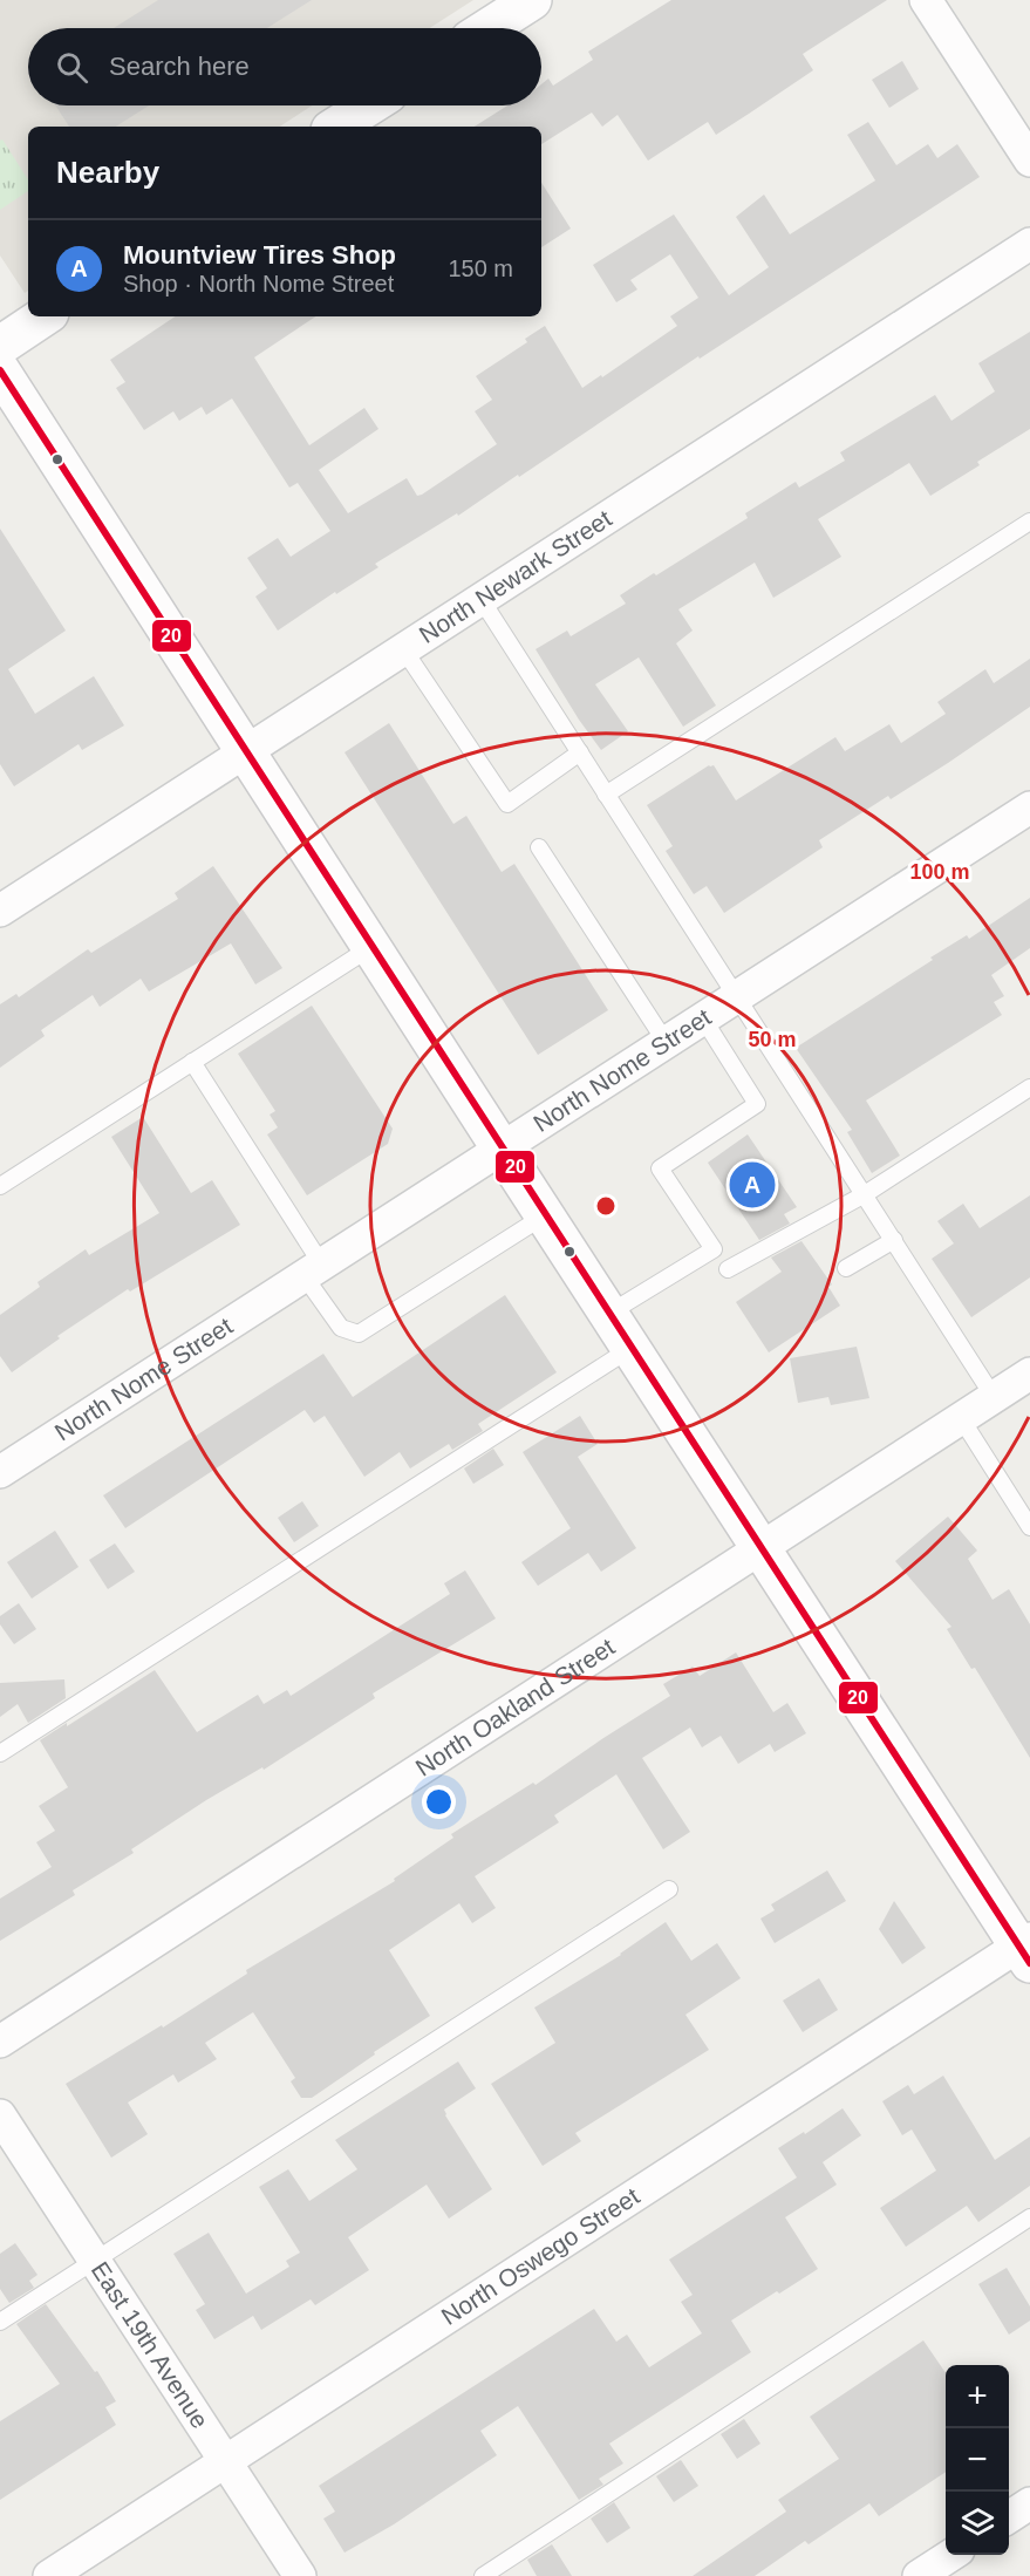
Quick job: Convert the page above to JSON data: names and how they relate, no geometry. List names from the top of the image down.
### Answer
{
  "streets": {
    "street": [
      "North Newark Street",
      "North Nome Street",
      "North Oakland Street",
      "North Oswego Street",
      "East 19th Avenue"
    ]
  },
  "crossings": [
    ["North Oswego Street", "East 19th Avenue"]
  ],
  "lines": ["transit line 20"],
  "page": {
    "search": "Search here",
    "heading": "Nearby",
    "list": [
      {
        "mark": "A",
        "name": "Mountview Tires Shop",
        "note": "Shop · North Nome Street",
        "value": "150 m"
      }
    ],
    "pins": "A",
    "map_buttons": ["+", "−"]
  },
  "rings": ["100 m", "50 m"]
}
